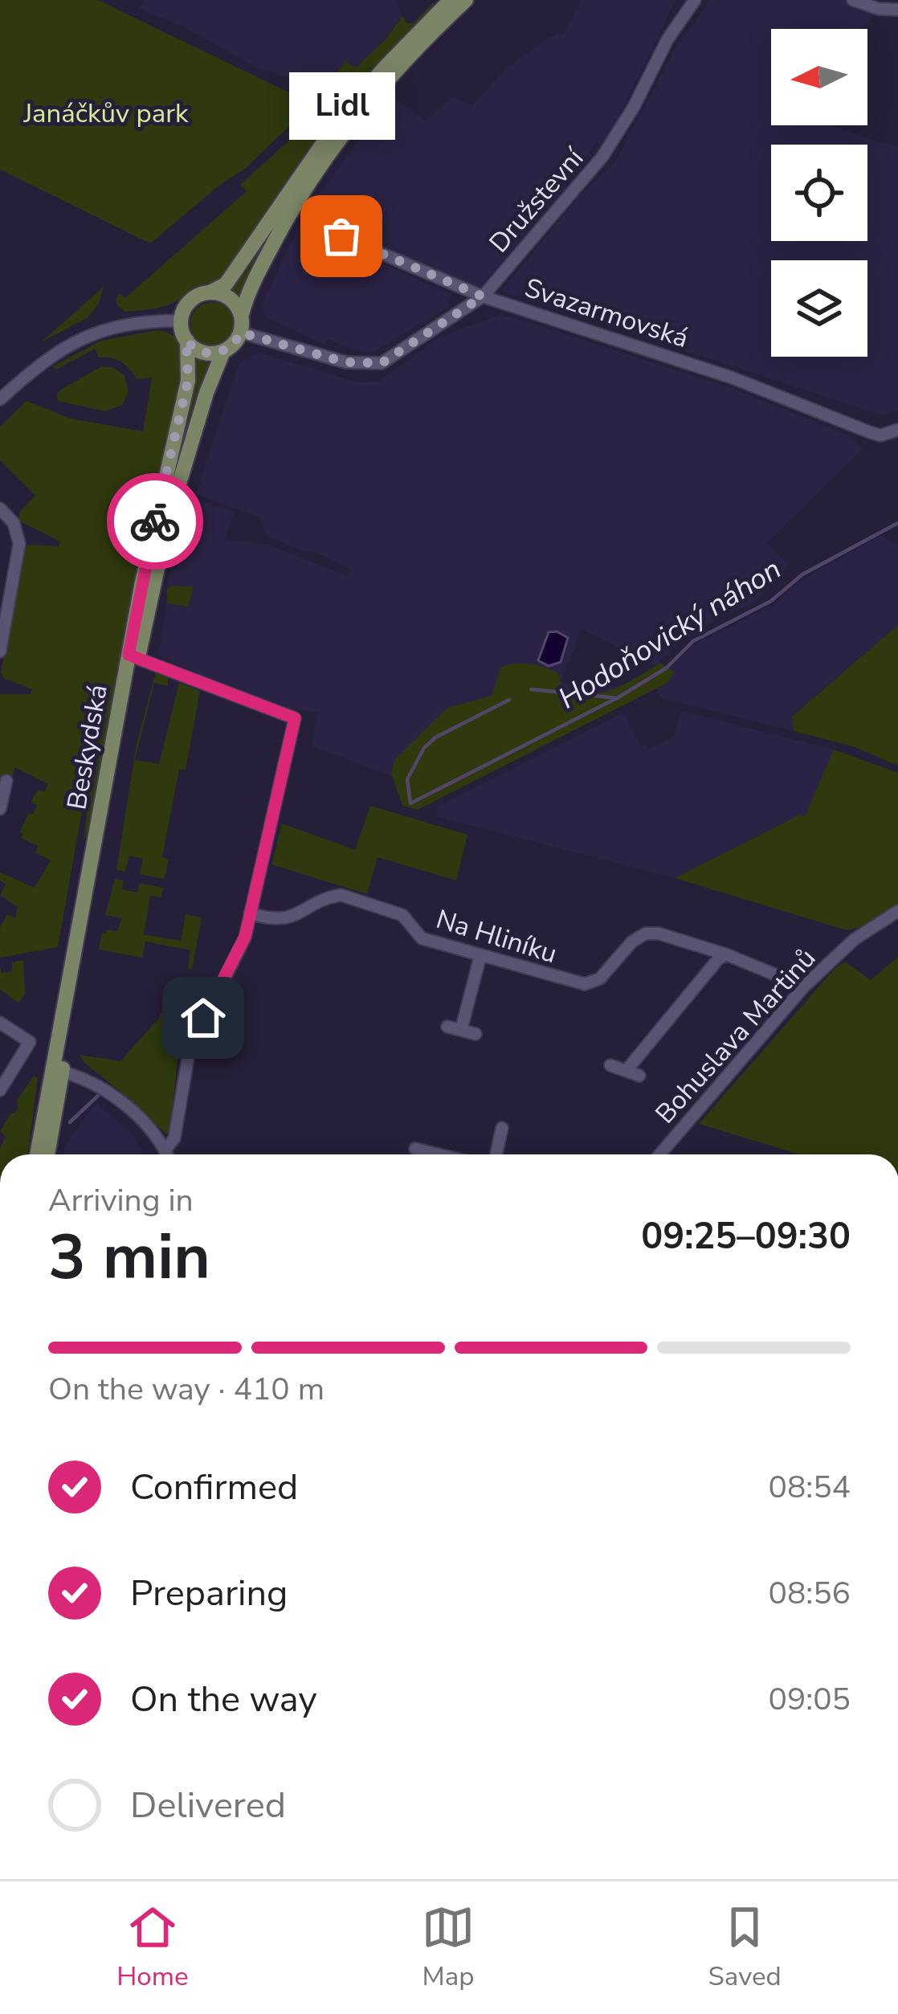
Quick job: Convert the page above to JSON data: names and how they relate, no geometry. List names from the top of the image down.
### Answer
{
  "streets": {
    "main road": ["Beskydská"],
    "street": [
      "Družstevní",
      "Svazarmovská",
      "Na Hliníku",
      "Bohuslava Martinů"
    ]
  },
  "crossings": [
    ["Družstevní", "Svazarmovská"],
    ["Družstevní", "Beskydská"],
    ["Na Hliníku", "Bohuslava Martinů"]
  ],
  "water": ["Hodoňovický náhon"],
  "parks": ["Janáčkův park"],
  "places": ["Lidl"],
  "north": "left",
  "page": {
    "bubble": "Lidl",
    "heading": ["3 min", "Arriving in", "09:25–09:30"],
    "bar": "On the way · 410 m",
    "list": [
      ["Confirmed", "08:54"],
      ["Preparing", "08:56"],
      ["On the way", "09:05"],
      "Delivered"
    ],
    "tabs": ["Home", "Map", "Saved"]
  }
}
